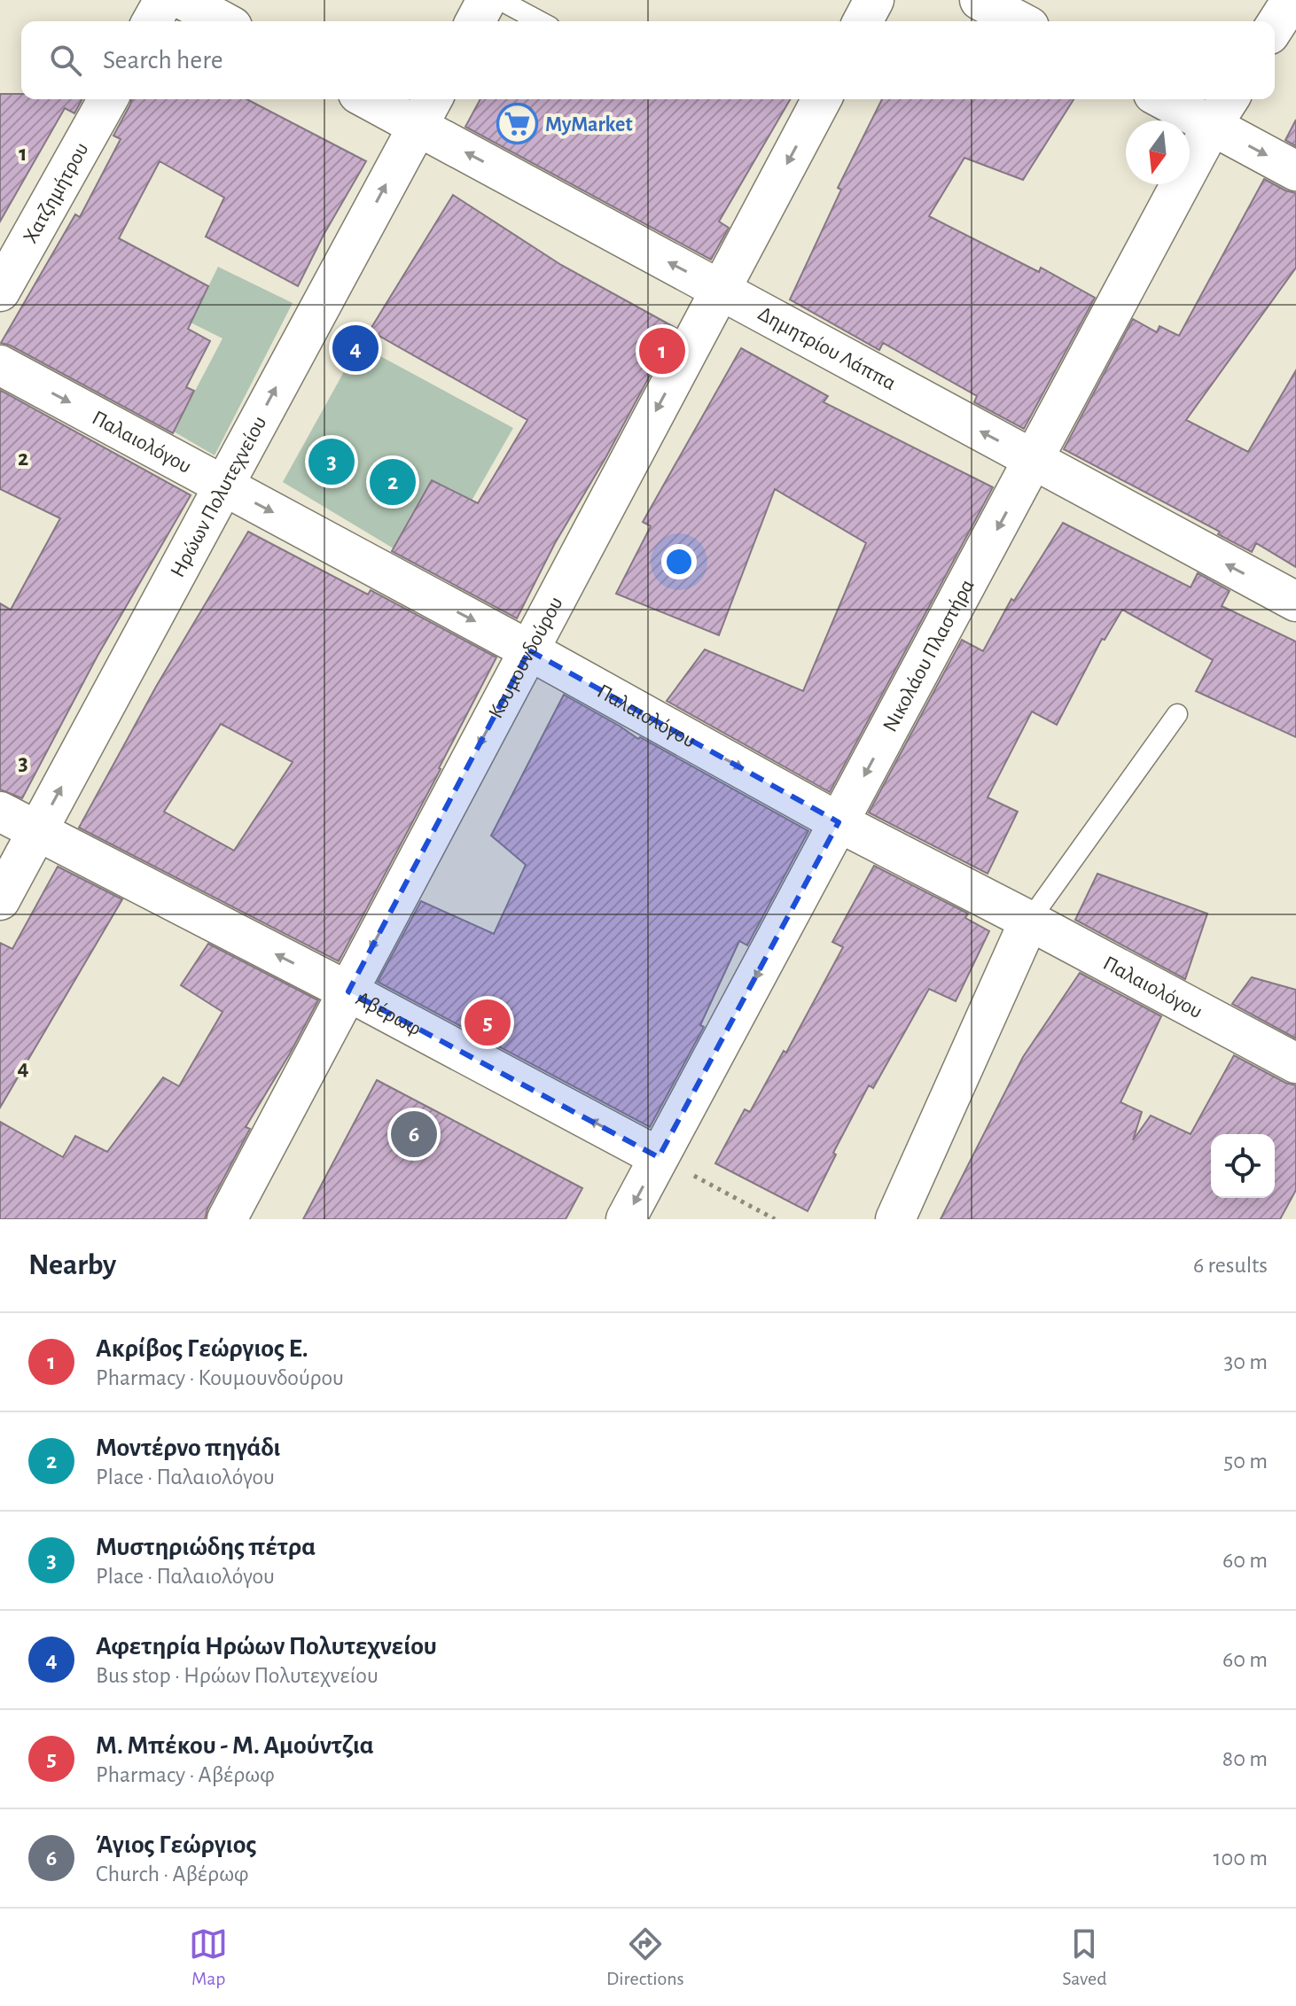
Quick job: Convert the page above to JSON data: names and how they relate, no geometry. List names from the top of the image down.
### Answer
{
  "streets": {
    "street": [
      "Χατζημήτρου",
      "Δημητρίου Λάππα",
      "Παλαιολόγου",
      "Ηρώων Πολυτεχνείου",
      "Κουμουνδούρου",
      "Νικολάου Πλαστήρα",
      "Αβέρωφ"
    ]
  },
  "crossings": [
    ["Δημητρίου Λάππα", "Ηρώων Πολυτεχνείου"],
    ["Δημητρίου Λάππα", "Κουμουνδούρου"],
    ["Δημητρίου Λάππα", "Νικολάου Πλαστήρα"],
    ["Παλαιολόγου", "Ηρώων Πολυτεχνείου"],
    ["Παλαιολόγου", "Κουμουνδούρου"],
    ["Παλαιολόγου", "Νικολάου Πλαστήρα"],
    ["Ηρώων Πολυτεχνείου", "Αβέρωφ"],
    ["Κουμουνδούρου", "Αβέρωφ"],
    ["Νικολάου Πλαστήρα", "Αβέρωφ"]
  ],
  "one_way": [
    "Δημητρίου Λάππα",
    "Παλαιολόγου",
    "Ηρώων Πολυτεχνείου",
    "Κουμουνδούρου",
    "Αβέρωφ"
  ],
  "places": {
    "supermarket": ["MyMarket"]
  },
  "north": "bottom",
  "page": {
    "search": "Search here",
    "pins": [
      "4",
      "1",
      "3",
      "2",
      "5",
      "6"
    ],
    "heading": ["Nearby", "6 results"],
    "list": [
      {
        "mark": "1",
        "name": "Ακρίβος Γεώργιος Ε.",
        "note": "Pharmacy · Κουμουνδούρου",
        "value": "30 m"
      },
      {
        "mark": "2",
        "name": "Μοντέρνο πηγάδι",
        "note": "Place · Παλαιολόγου",
        "value": "50 m"
      },
      {
        "mark": "3",
        "name": "Μυστηριώδης πέτρα",
        "note": "Place · Παλαιολόγου",
        "value": "60 m"
      },
      {
        "mark": "4",
        "name": "Αφετηρία Ηρώων Πολυτεχνείου",
        "note": "Bus stop · Ηρώων Πολυτεχνείου",
        "value": "60 m"
      },
      {
        "mark": "5",
        "name": "Μ. Μπέκου - Μ. Αμούντζια",
        "note": "Pharmacy · Αβέρωφ",
        "value": "80 m"
      },
      {
        "mark": "6",
        "name": "Άγιος Γεώργιος",
        "note": "Church · Αβέρωφ",
        "value": "100 m"
      }
    ],
    "nav": ["Map", "Directions", "Saved"]
  },
  "grid": {
    "rows": [
      "1",
      "2",
      "3",
      "4"
    ]
  }
}
